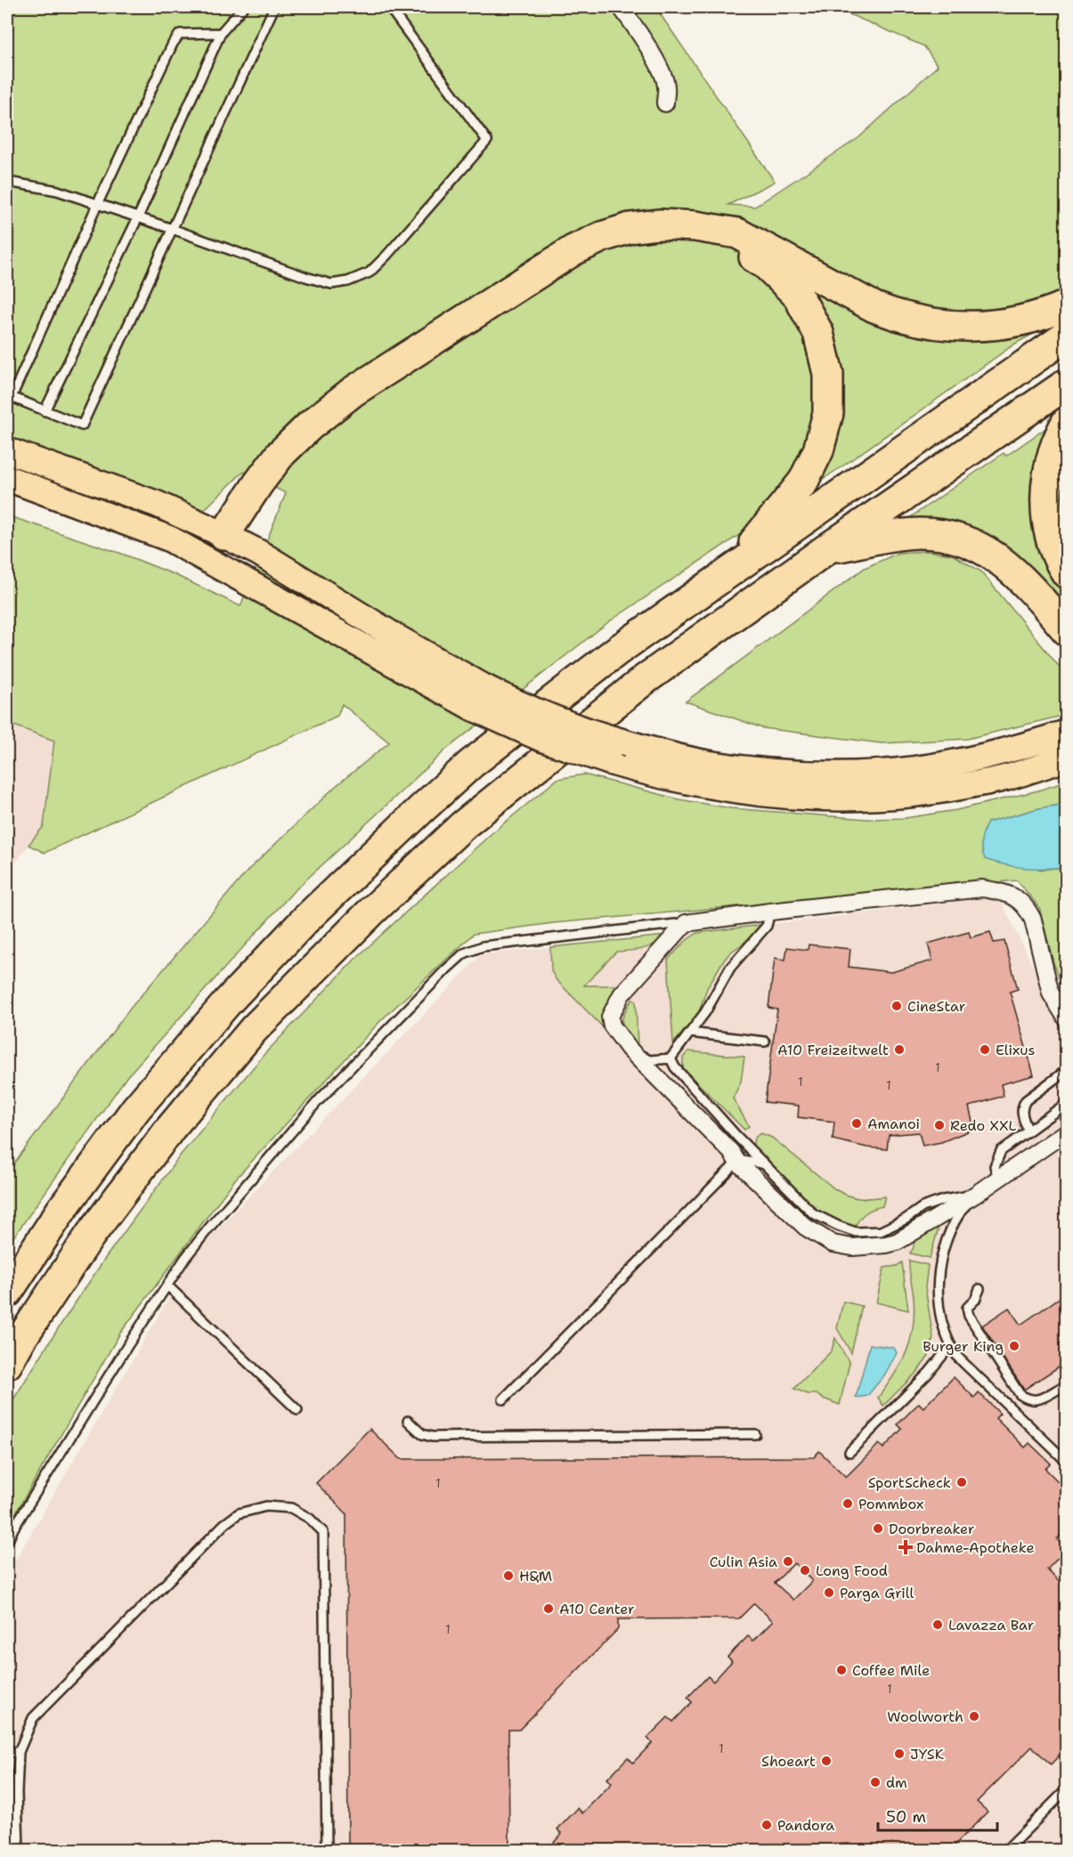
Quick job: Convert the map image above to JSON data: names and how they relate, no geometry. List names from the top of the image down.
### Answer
{
  "places": {
    "other": [
      "CineStar",
      "A10 Freizeitwelt",
      "Elixus",
      "Amanoi",
      "Redo XXL",
      "Burger King",
      "SportScheck",
      "Pommbox",
      "Doorbreaker",
      "Culin Asia",
      "Long Food",
      "H&M",
      "Parga Grill",
      "A10 Center",
      "Lavazza Bar",
      "Coffee Mile",
      "Woolworth",
      "JYSK",
      "Shoeart",
      "dm",
      "Pandora"
    ],
    "health": ["Dahme-Apotheke"]
  },
  "house_numbers": [
    "1",
    "1",
    "1",
    "1",
    "1",
    "1",
    "1"
  ],
  "scale_bar": "50 m"
}
